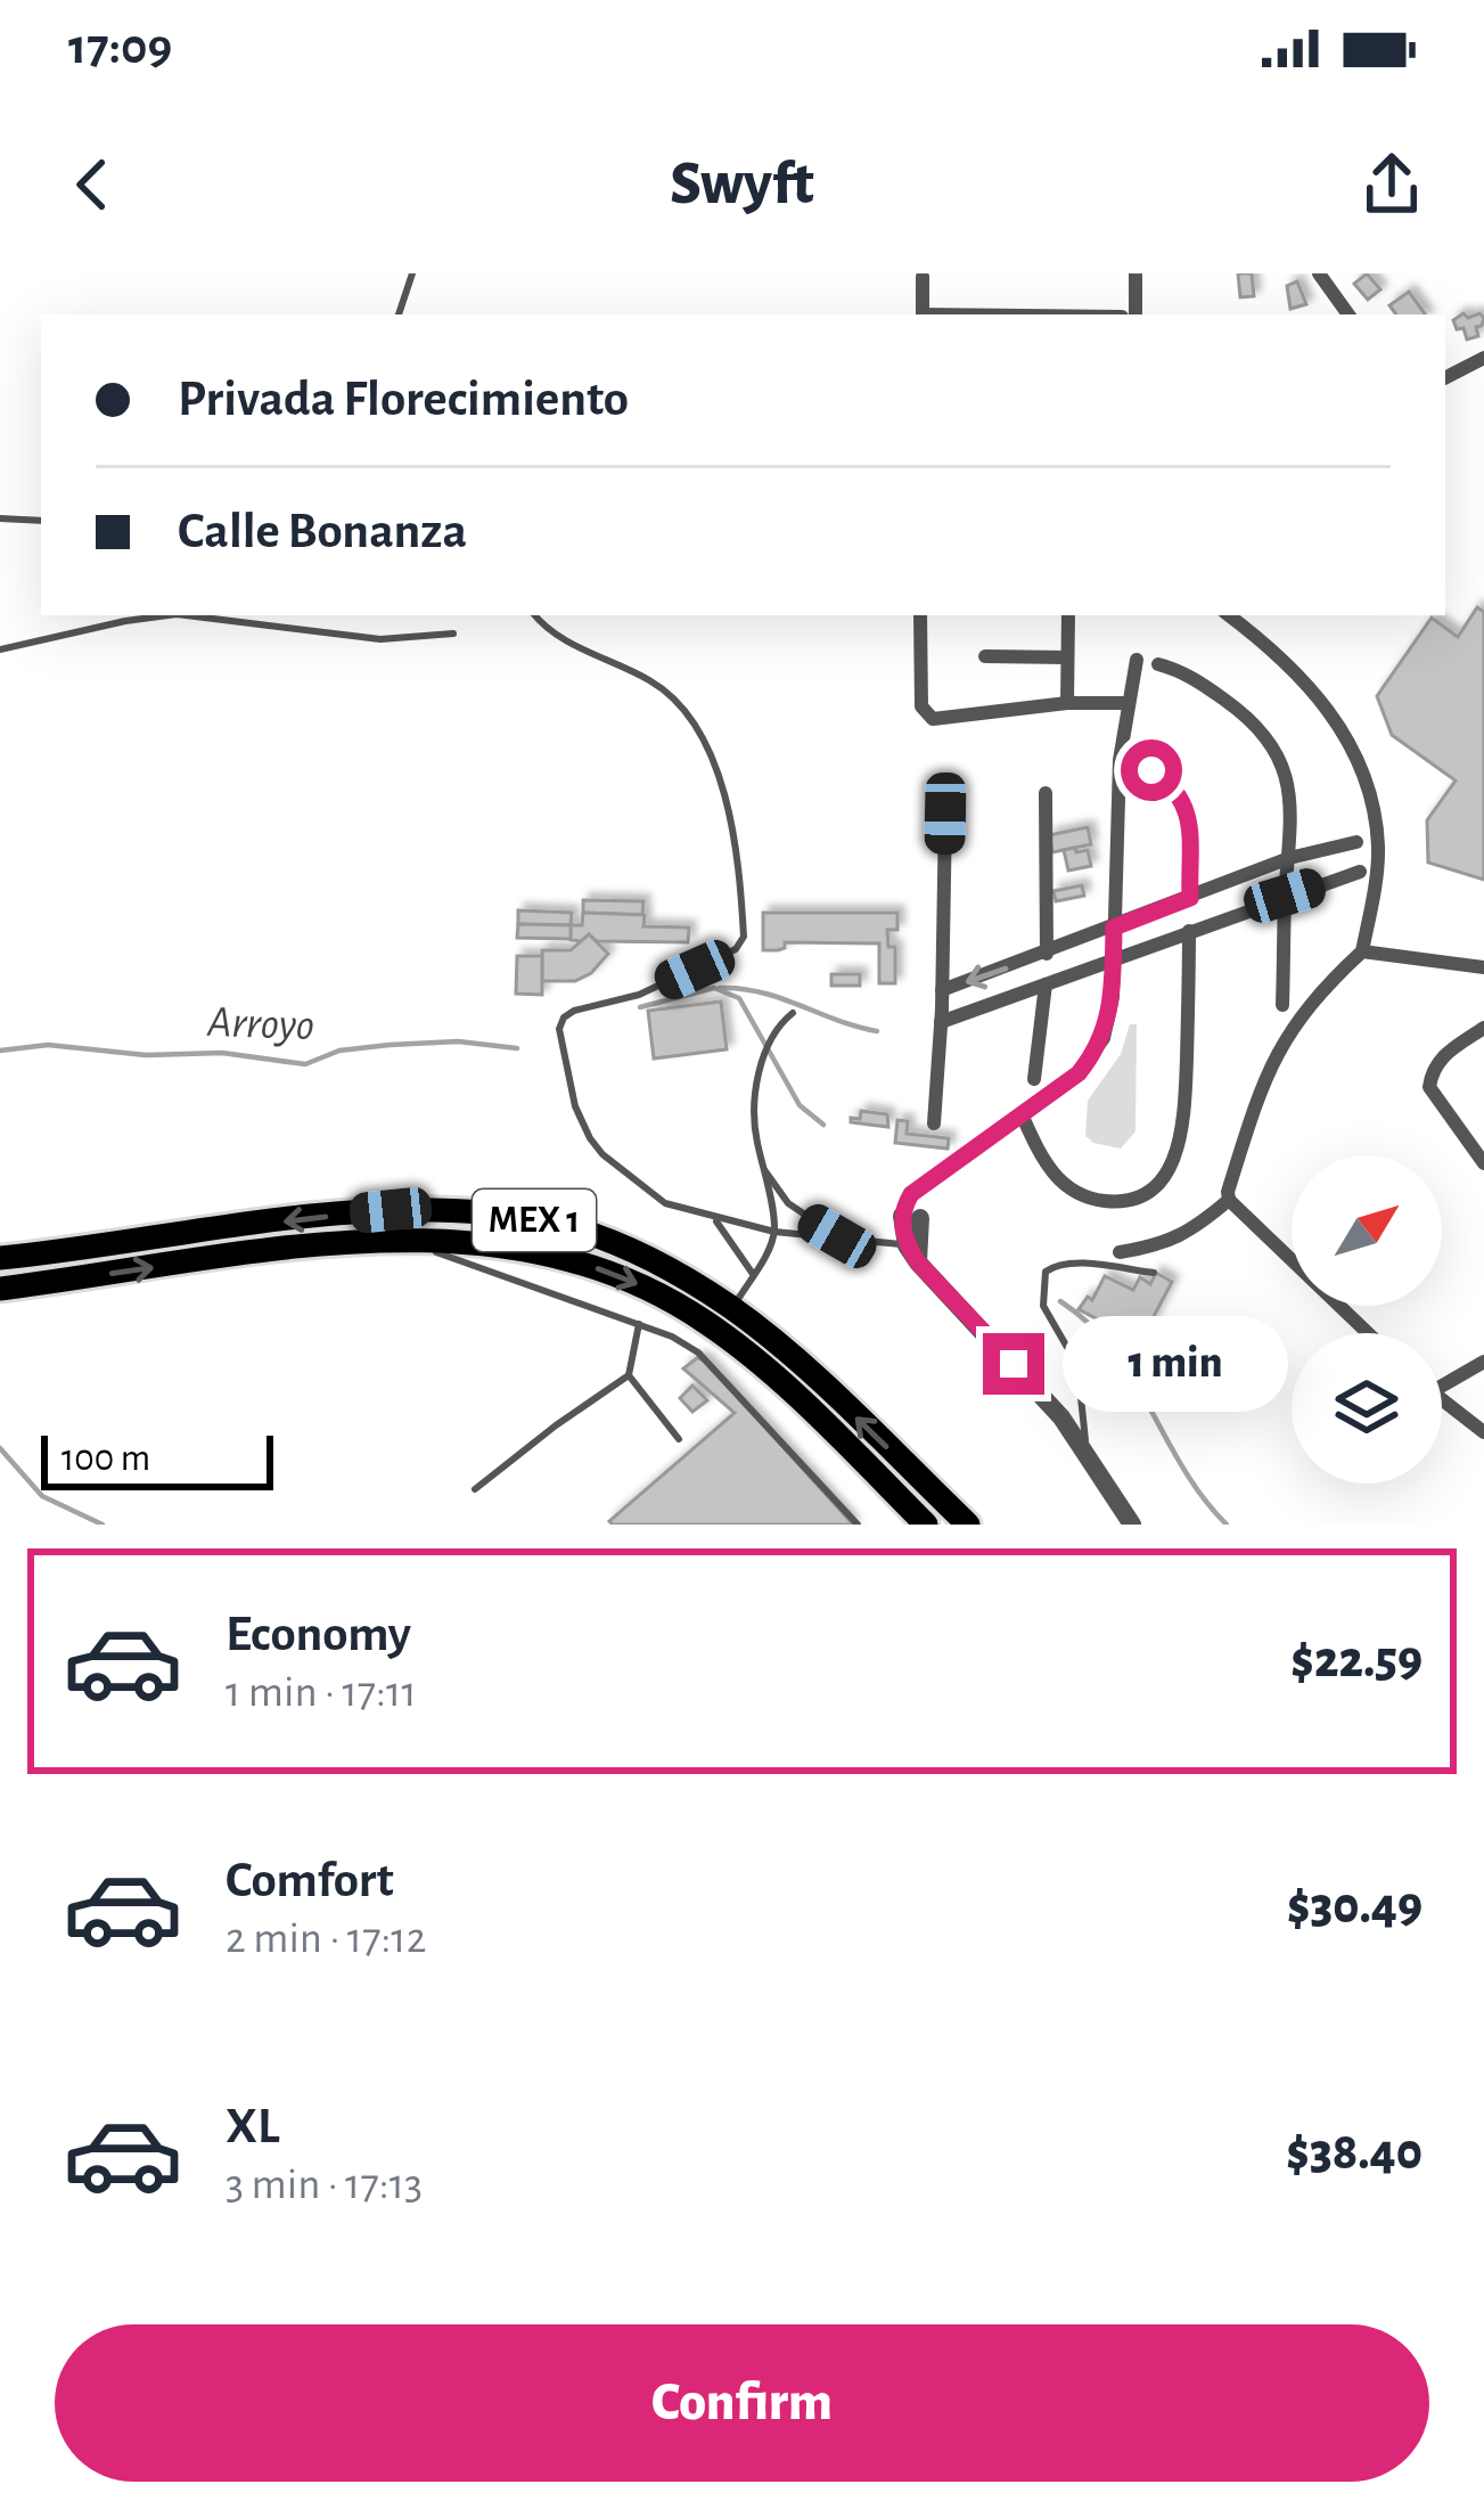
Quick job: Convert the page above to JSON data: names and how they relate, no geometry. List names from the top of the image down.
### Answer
{
  "streets": {
    "highway": ["MEX 1"]
  },
  "water": ["Arroyo"],
  "scale_bar": "100 m",
  "north": "top right",
  "page": {
    "status": "17:09",
    "header": "Swyft",
    "banner": ["Privada Florecimiento", "Calle Bonanza"],
    "bubble": "1 min",
    "scale": "100 m",
    "list": [
      {
        "name": "Economy",
        "note": "1 min · 17:11",
        "value": "$22.59"
      },
      {
        "name": "Comfort",
        "note": "2 min · 17:12",
        "value": "$30.49"
      },
      {
        "name": "XL",
        "note": "3 min · 17:13",
        "value": "$38.40"
      }
    ],
    "buttons": "Confirm"
  }
}
